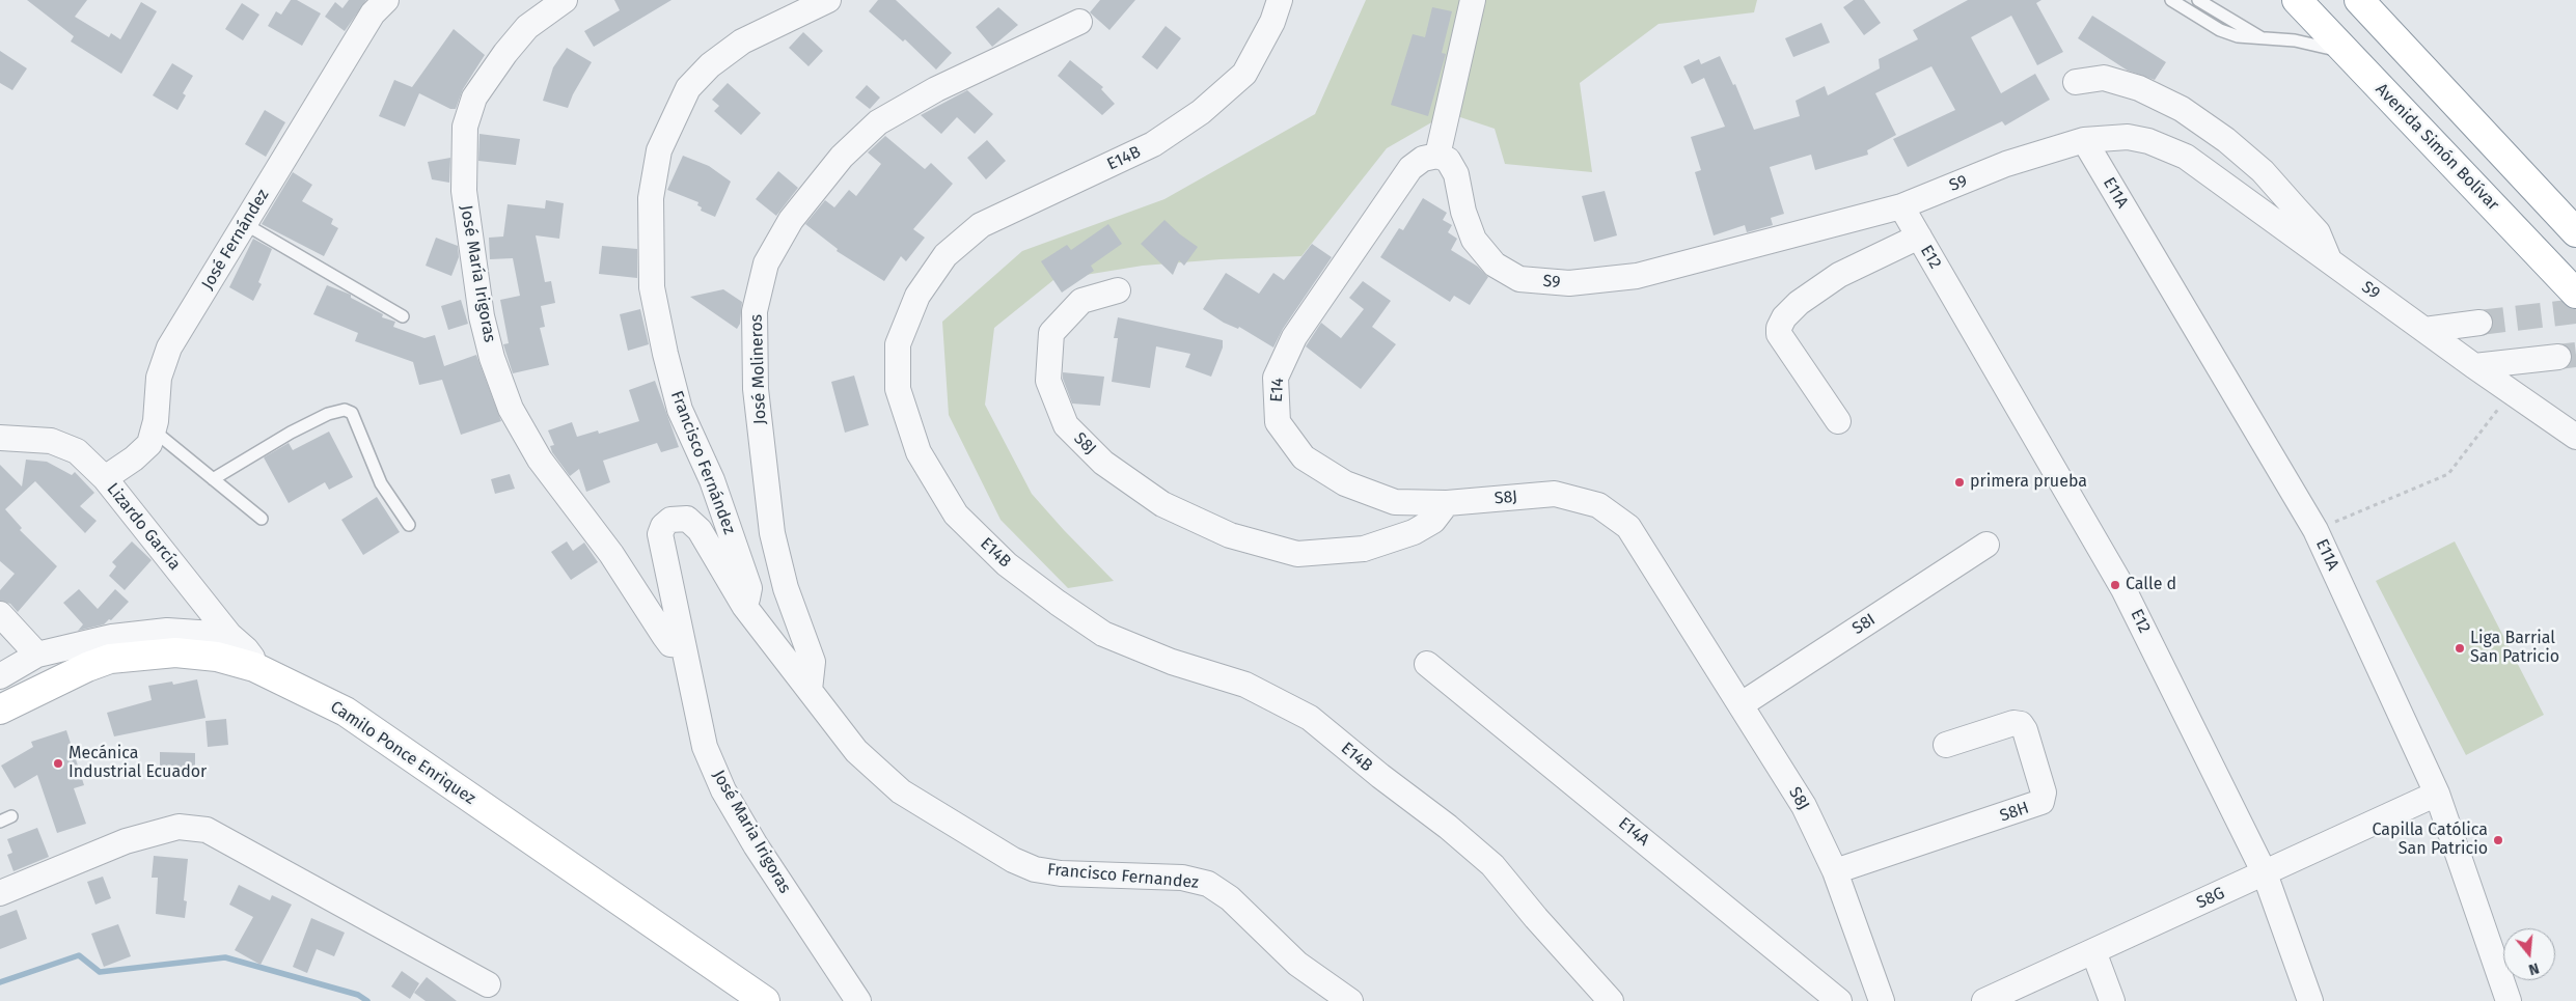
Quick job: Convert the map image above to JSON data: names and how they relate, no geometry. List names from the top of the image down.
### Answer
{
  "streets": {
    "main road": ["Avenida Simón Bolívar", "Camilo Ponce Enrìquez"],
    "street": [
      "E14B",
      "S9",
      "E11A",
      "José Fernández",
      "E12",
      "José María Irigoras",
      "José Molineros",
      "E14",
      "S8J",
      "Francisco Fernández",
      "Lizardo García",
      "S8I",
      "S8H",
      "José Maria Irigoras",
      "E14A",
      "Francisco Fernandez",
      "S8G"
    ]
  },
  "crossings": [
    ["S9", "E11A"],
    ["S9", "E12"],
    ["S9", "E14"],
    ["E11A", "S8G"],
    ["José Fernández", "Lizardo García"],
    ["E12", "S8G"],
    ["José María Irigoras", "José Maria Irigoras"],
    ["José Molineros", "Francisco Fernandez"],
    ["E14", "S8J"],
    ["S8J", "S8I"],
    ["S8J", "S8H"],
    ["Francisco Fernández", "José Maria Irigoras"],
    ["Francisco Fernández", "Francisco Fernandez"],
    ["Lizardo García", "Camilo Ponce Enrìquez"],
    ["José Maria Irigoras", "Francisco Fernandez"]
  ],
  "places": [
    "primera prueba",
    "Calle d",
    "Liga Barrial San Patricio",
    "Mecánica Industrial Ecuador",
    "Capilla Católica San Patricio"
  ],
  "north": "bottom"
}
